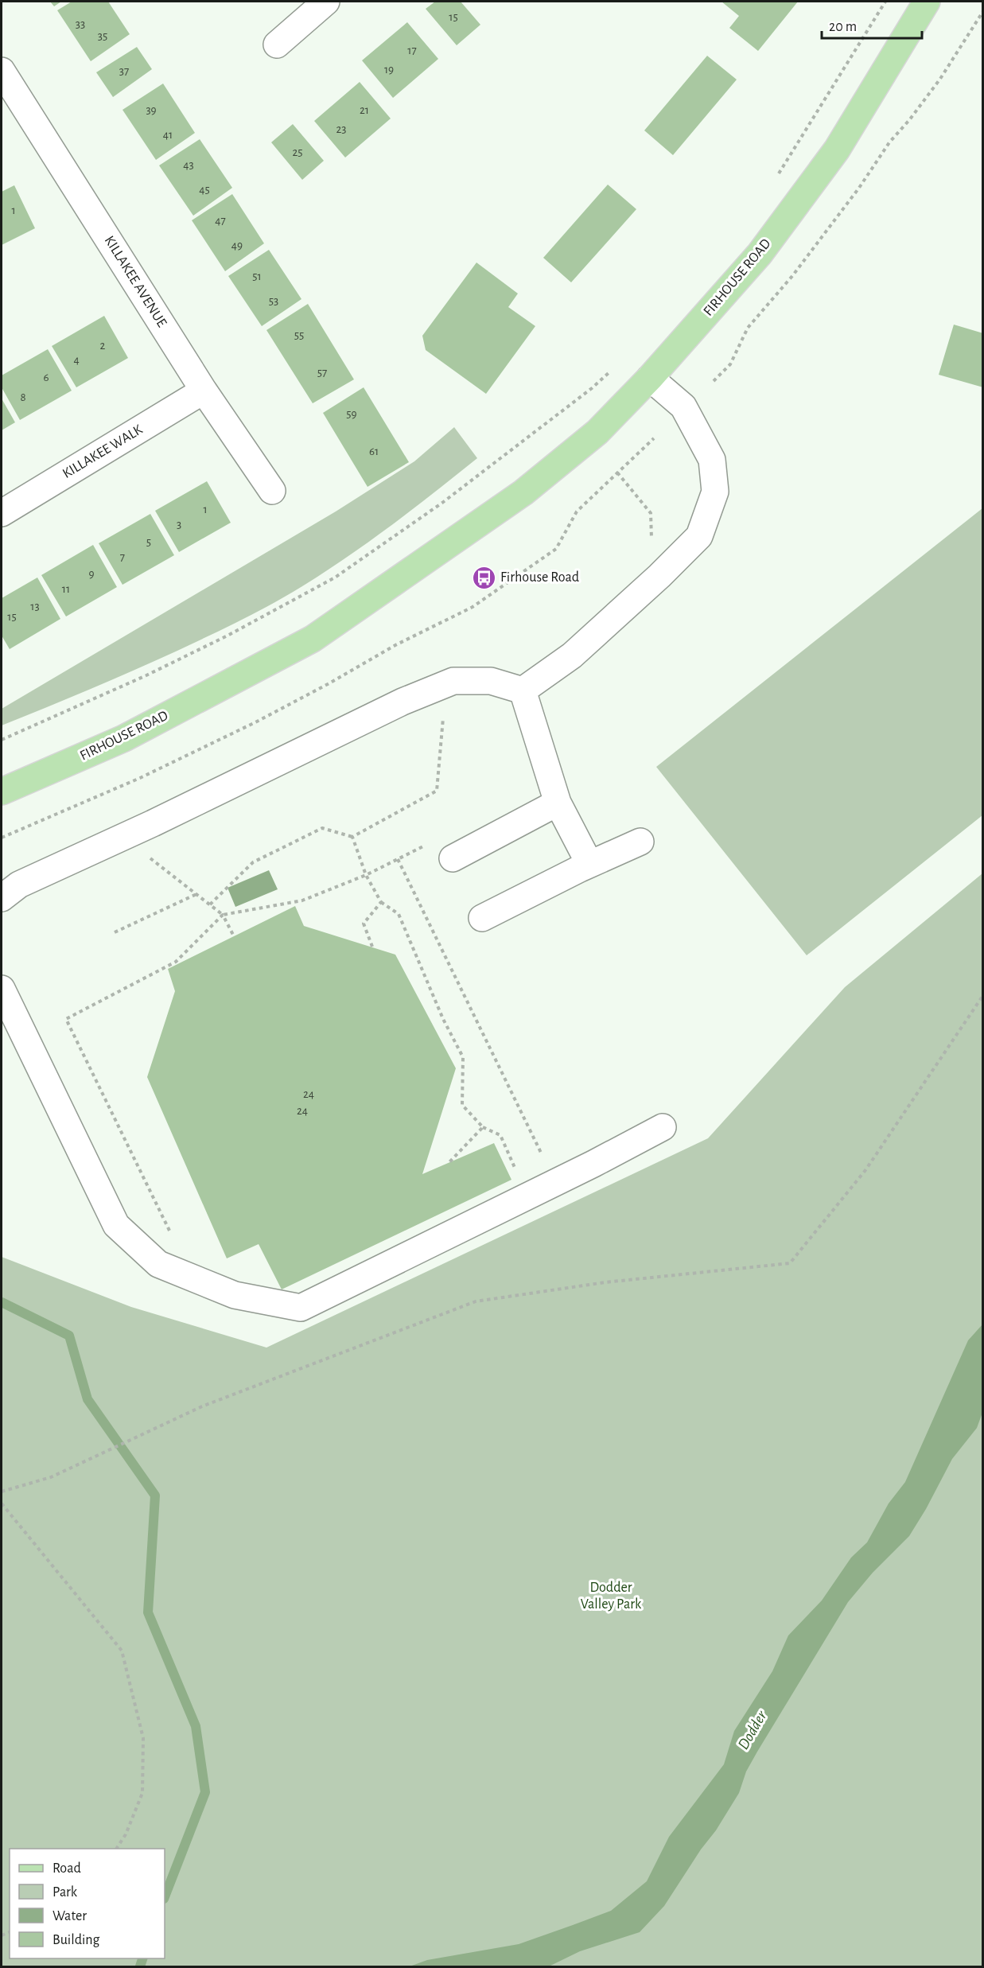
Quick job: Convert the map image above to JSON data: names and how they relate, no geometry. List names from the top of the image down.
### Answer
{
  "streets": {
    "main road": ["FIRHOUSE ROAD"],
    "street": ["KILLAKEE AVENUE", "KILLAKEE WALK"]
  },
  "crossings": [
    ["KILLAKEE AVENUE", "KILLAKEE WALK"]
  ],
  "water": ["Dodder"],
  "parks": ["Dodder Valley Park"],
  "places": {
    "bus stop": ["Firhouse Road"]
  },
  "house_numbers": [
    "15",
    "33",
    "35",
    "17",
    "19",
    "37",
    "39",
    "21",
    "23",
    "41",
    "25",
    "43",
    "45",
    "1",
    "47",
    "49",
    "51",
    "53",
    "55",
    "2",
    "4",
    "57",
    "6",
    "8",
    "59",
    "61",
    "1",
    "3",
    "5",
    "7",
    "9",
    "11",
    "13",
    "15",
    "24",
    "24"
  ],
  "legend": [
    "Road",
    "Park",
    "Water",
    "Building"
  ],
  "scale_bar": "20 m"
}
